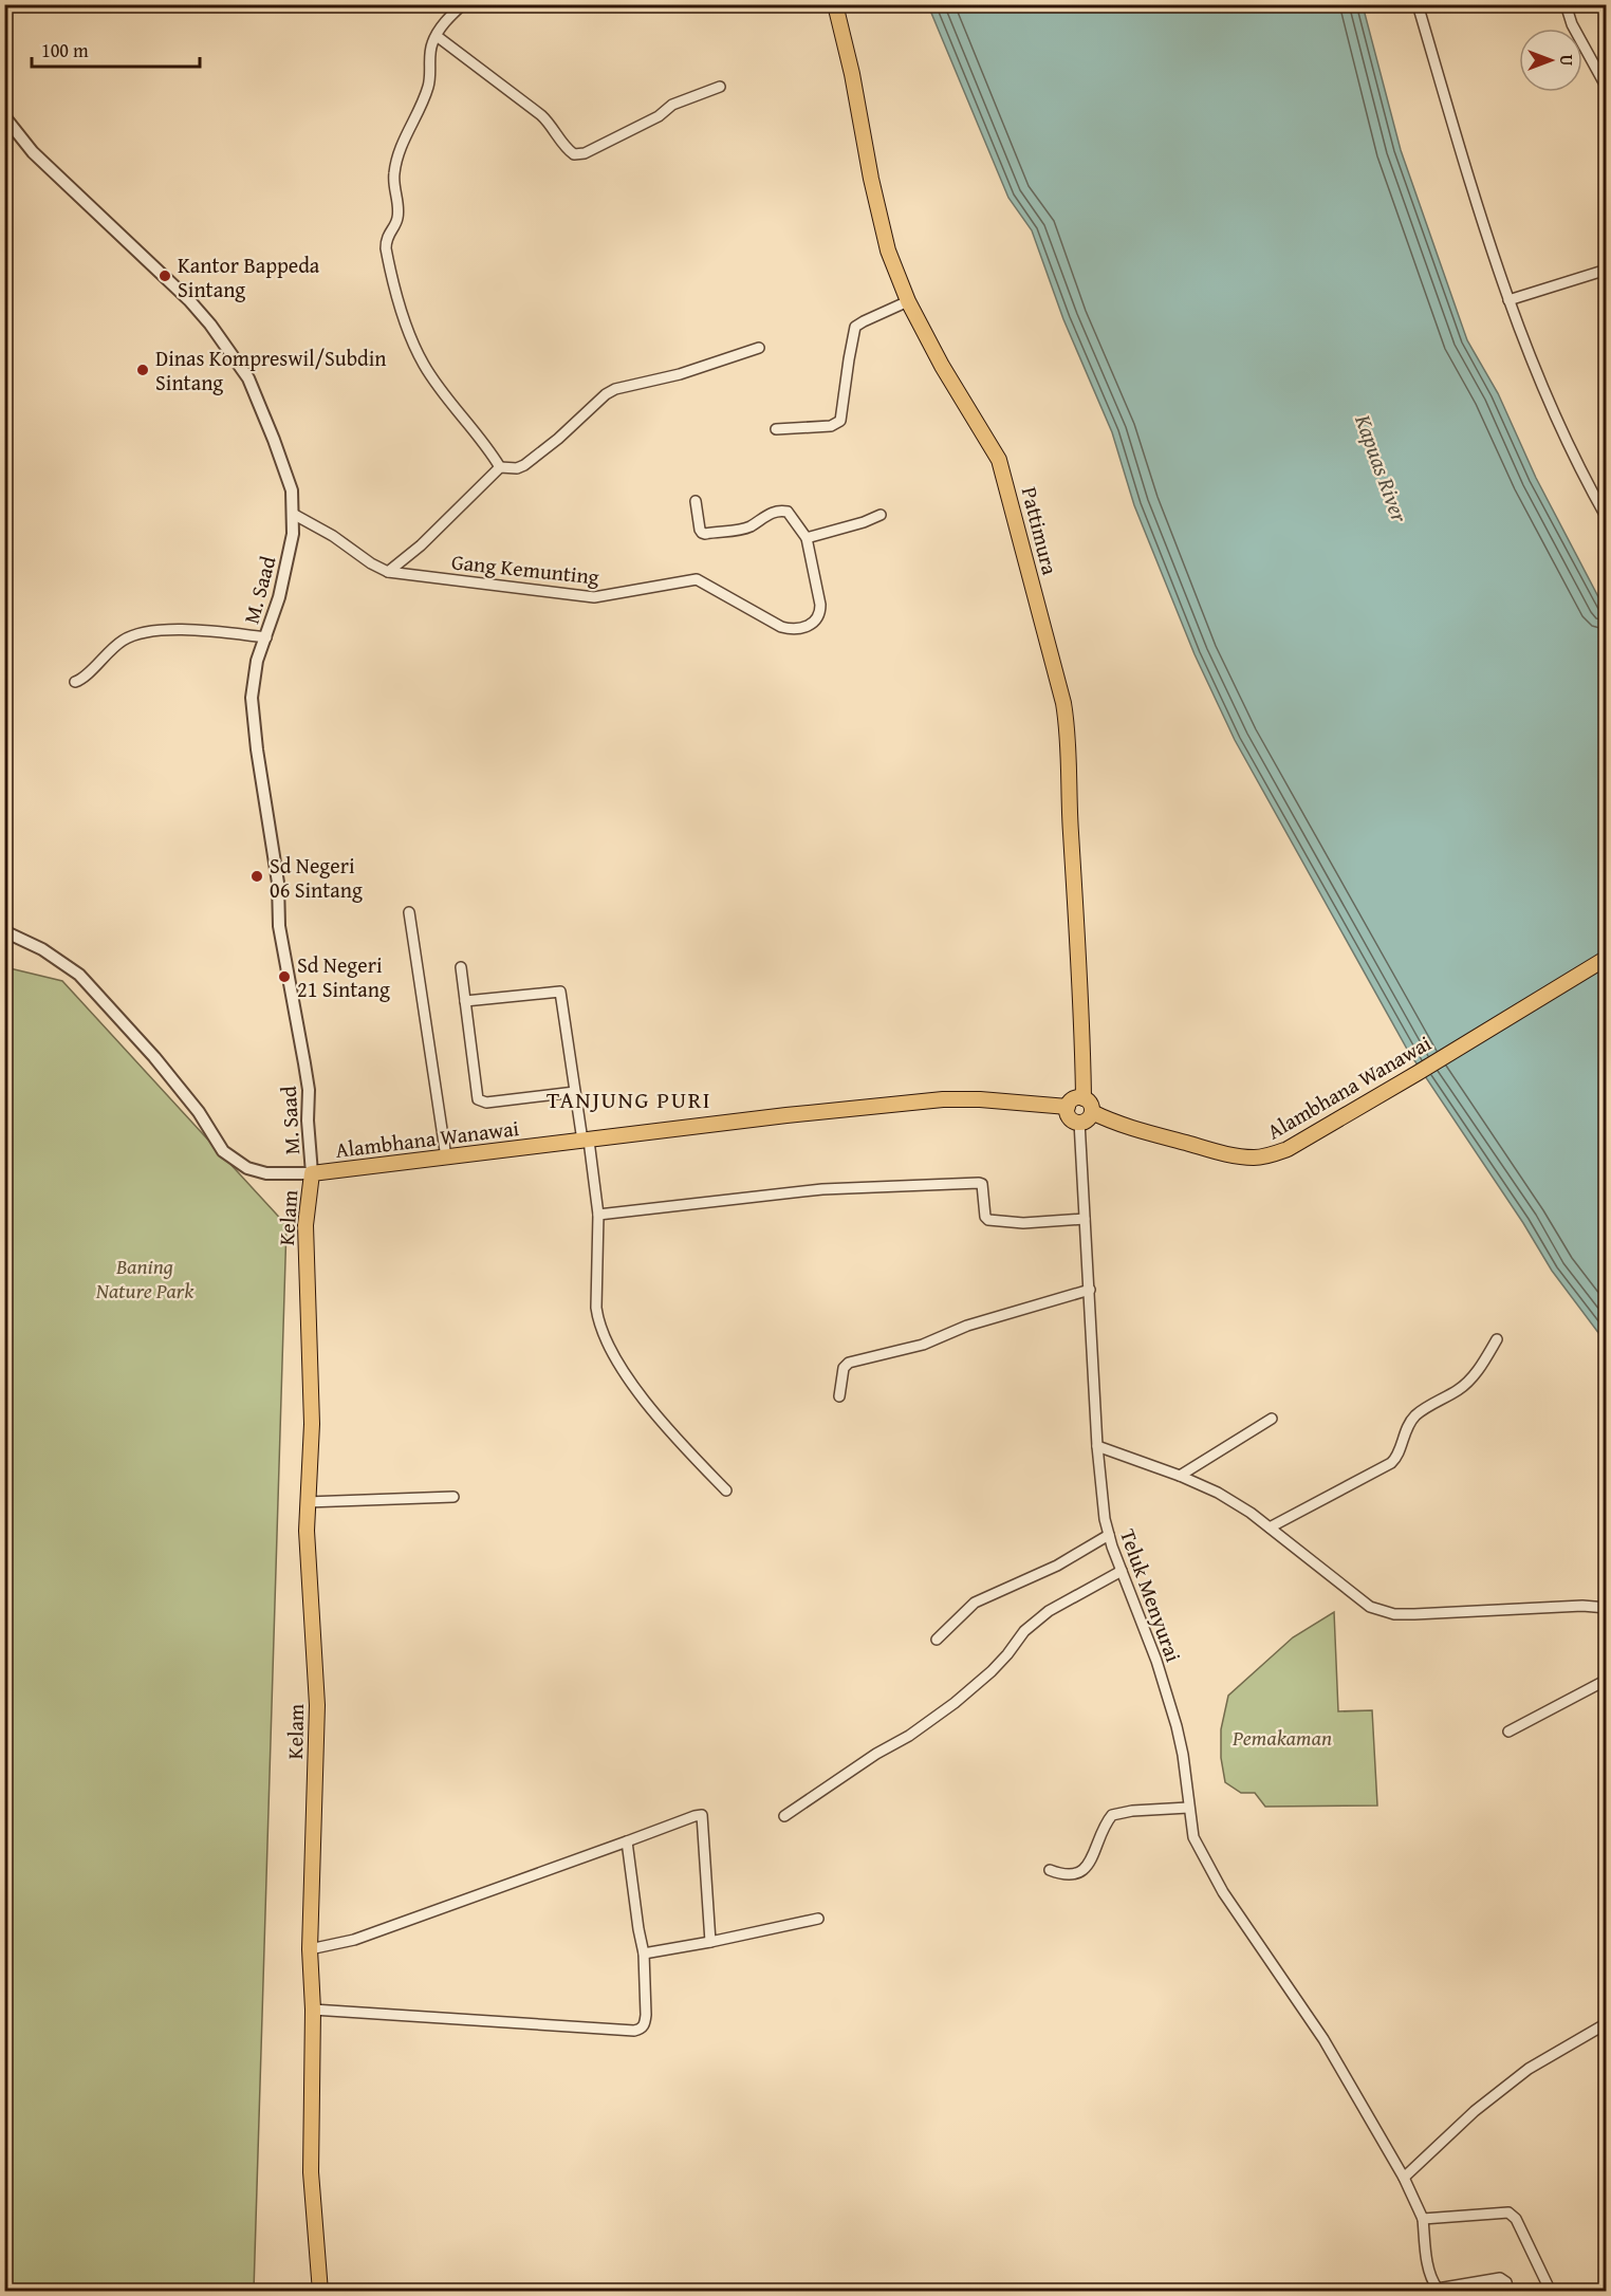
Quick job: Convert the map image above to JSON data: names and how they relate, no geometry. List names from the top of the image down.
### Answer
{
  "streets": {
    "main road": ["Pattimura", "Alambhana Wanawai", "Kelam"],
    "street": ["Gang Kemunting", "M. Saad", "Teluk Menyurai"]
  },
  "crossings": [
    ["Pattimura", "Alambhana Wanawai"],
    ["Pattimura", "Teluk Menyurai"],
    ["Gang Kemunting", "M. Saad"],
    ["M. Saad", "Alambhana Wanawai"],
    ["M. Saad", "Kelam"],
    ["Alambhana Wanawai", "Kelam"],
    ["Alambhana Wanawai", "Teluk Menyurai"]
  ],
  "districts": ["TANJUNG PURI"],
  "water": ["Kapuas River"],
  "parks": ["Baning Nature Park", "Pemakaman"],
  "places": [
    "Kantor Bappeda Sintang",
    "Dinas Kompreswil/Subdin Sintang",
    "Sd Negeri 06 Sintang",
    "Sd Negeri 21 Sintang"
  ],
  "scale_bar": "100 m",
  "north": "right"
}
